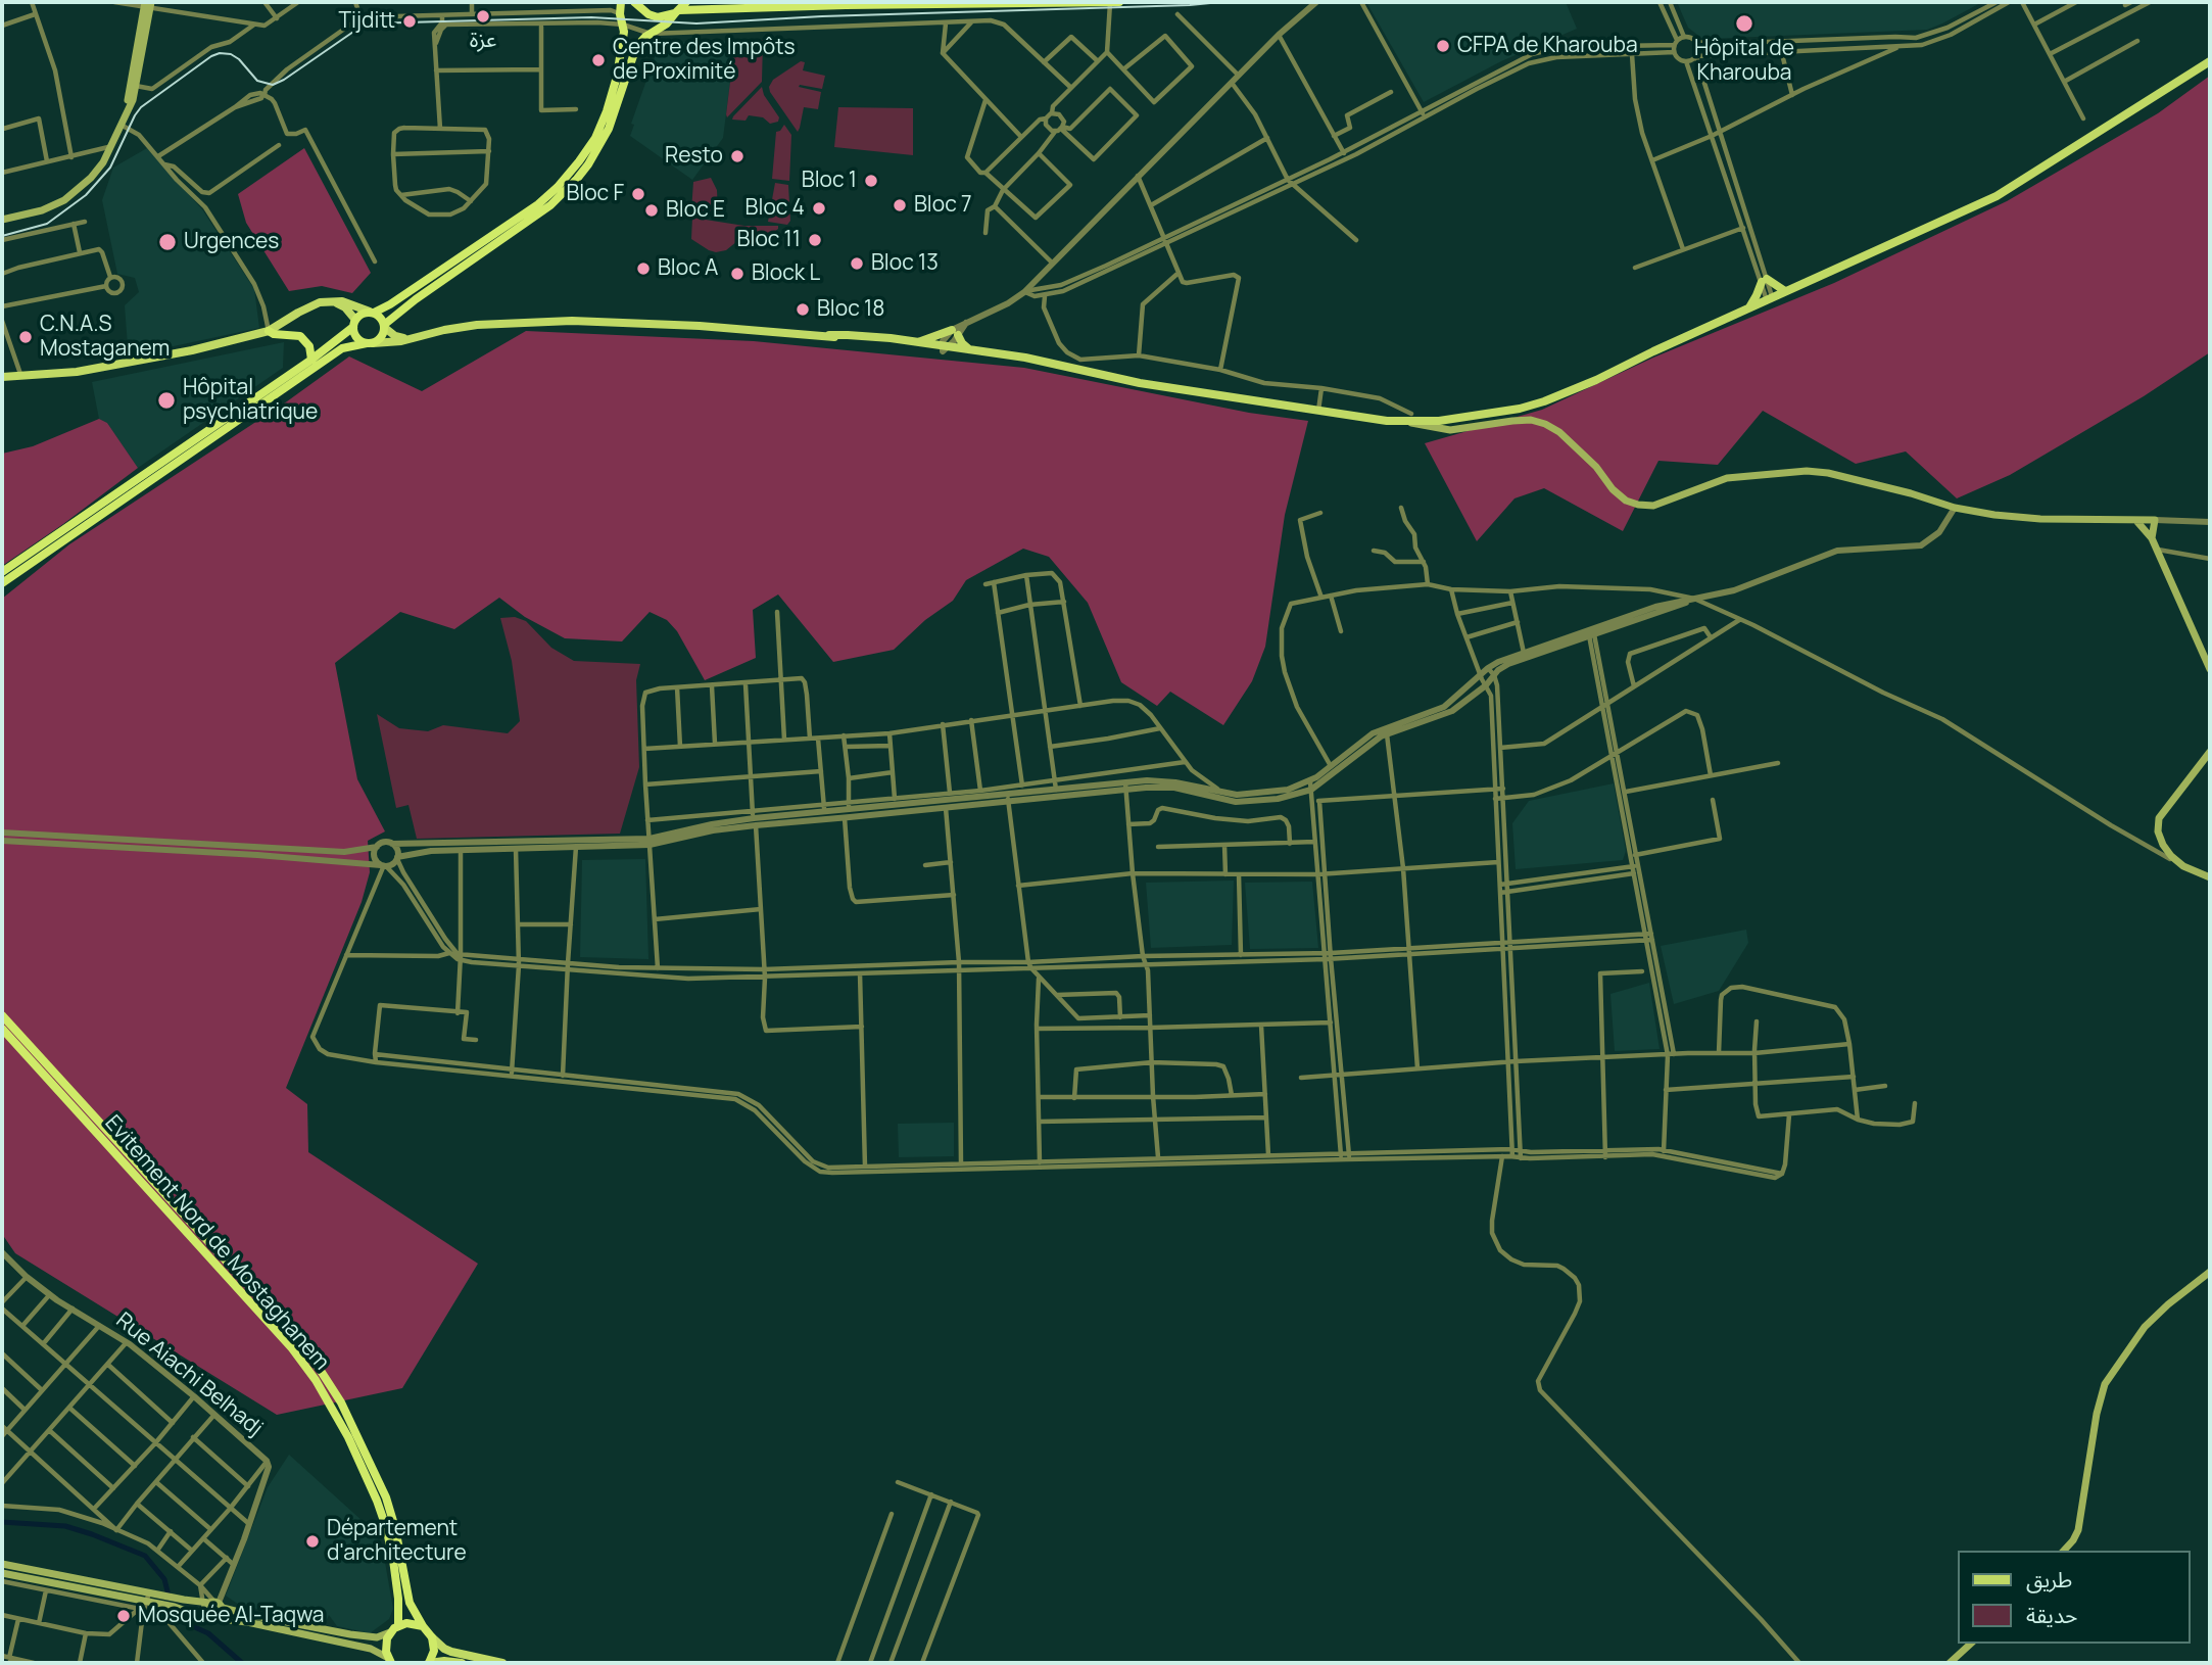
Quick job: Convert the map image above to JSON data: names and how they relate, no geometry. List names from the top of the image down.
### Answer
{
  "streets": {
    "highway": ["Evitement Nord de Mostaghanem"],
    "street": ["Rue Aiachi Belhadj"]
  },
  "places": [
    "عزة",
    "Tijditt",
    "Hôpital de Kharouba",
    "CFPA de Kharouba",
    "Centre des Impôts de Proximité",
    "Resto",
    "Bloc 1",
    "Bloc F",
    "Bloc 7",
    "Bloc 4",
    "Bloc E",
    "Bloc 11",
    "Urgences",
    "Bloc 13",
    "Bloc A",
    "Block L",
    "Bloc 18",
    "C.N.A.S Mostaganem",
    "Hôpital psychiatrique",
    "Département d'architecture",
    "Mosquée Al-Taqwa"
  ],
  "legend": ["طريق", "حديقة"]
}
